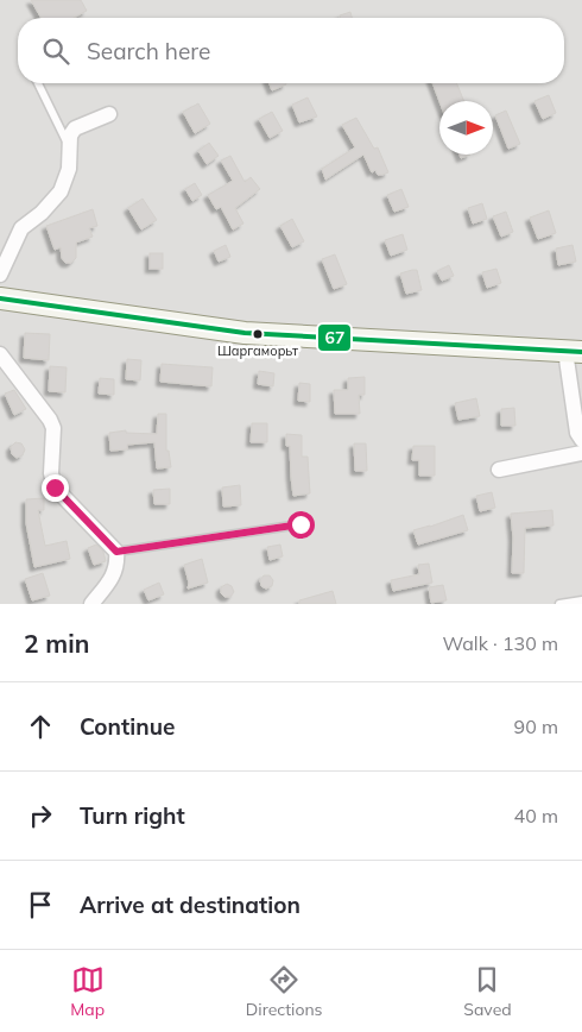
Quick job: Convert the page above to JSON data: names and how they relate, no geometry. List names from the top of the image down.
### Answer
{
  "places": ["Шаргаморьт"],
  "lines": ["transit line 67"],
  "north": "right",
  "page": {
    "search": "Search here",
    "heading": ["2 min", "Walk · 130 m"],
    "list": [
      ["Continue", "90 m"],
      ["Turn right", "40 m"],
      "Arrive at destination"
    ],
    "nav": ["Map", "Directions", "Saved"]
  }
}
